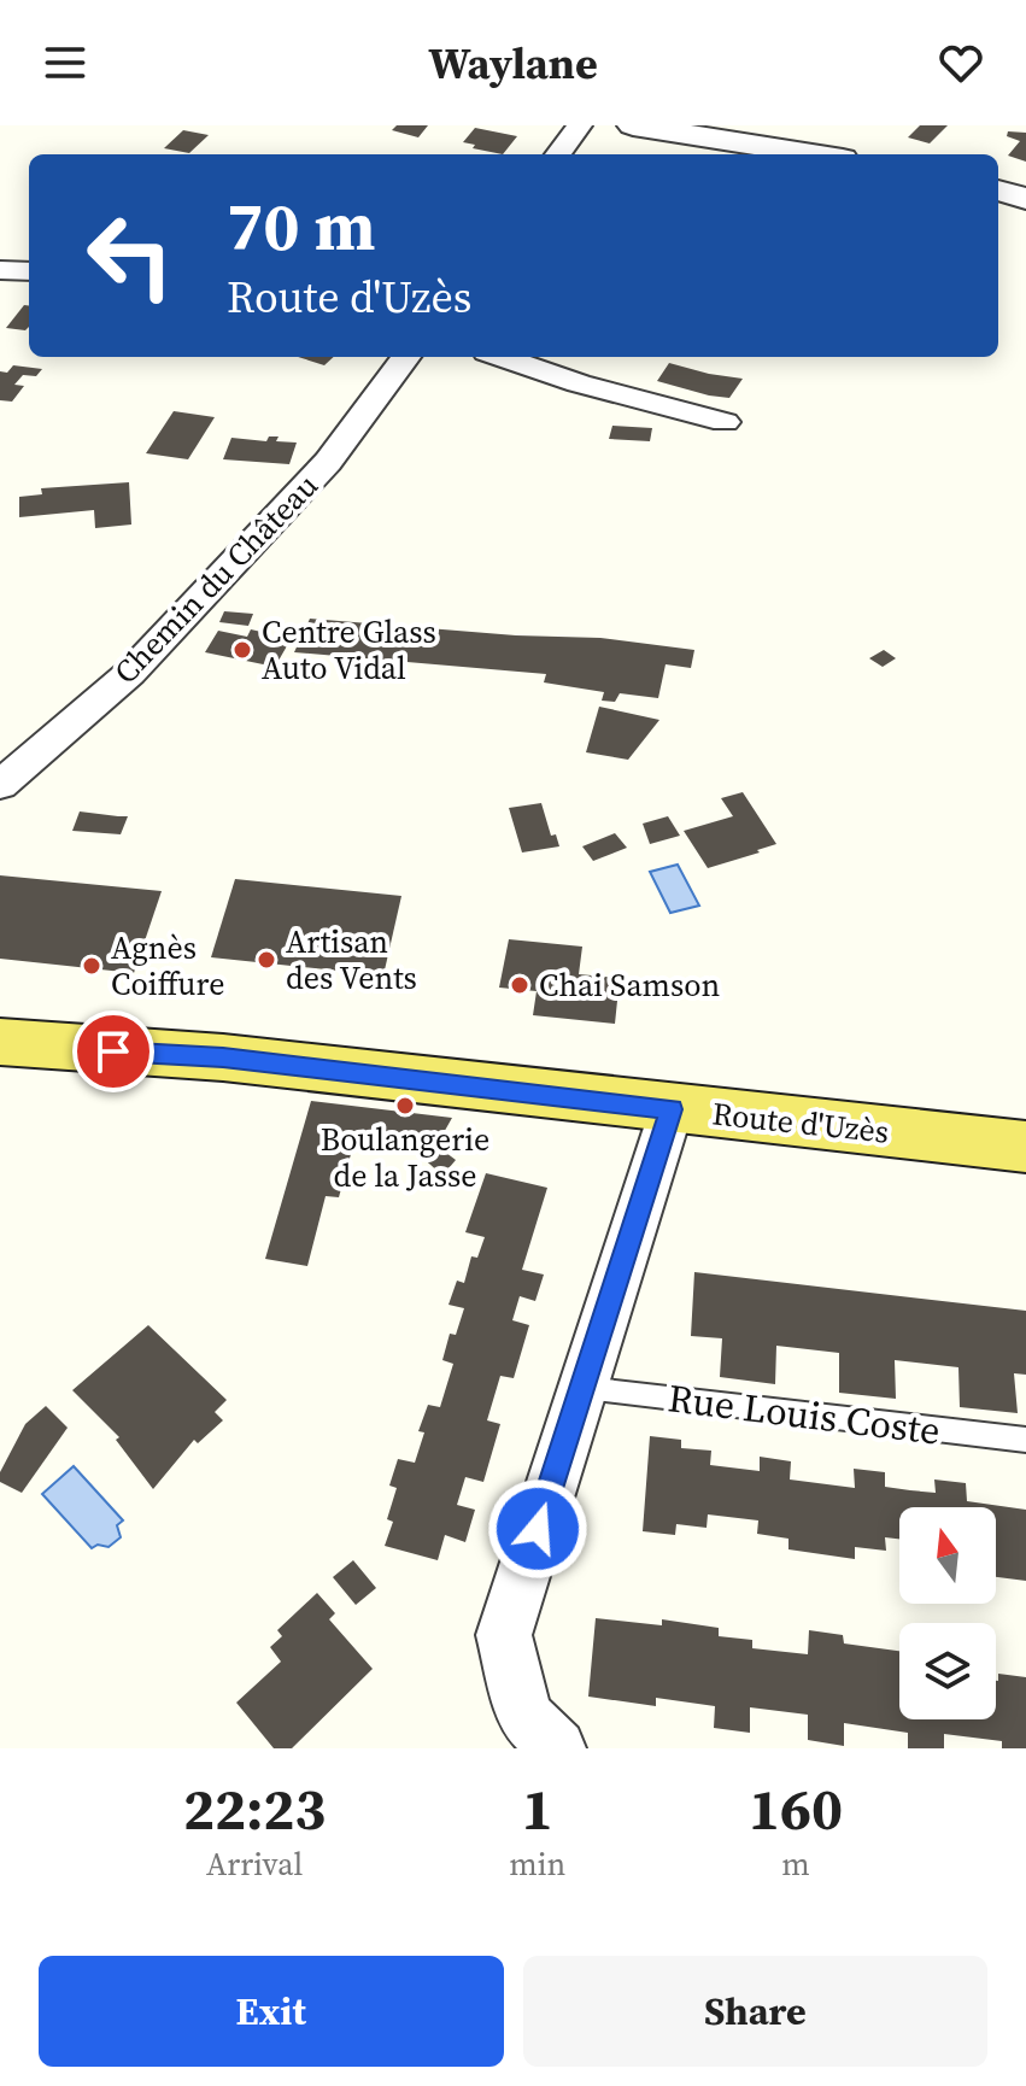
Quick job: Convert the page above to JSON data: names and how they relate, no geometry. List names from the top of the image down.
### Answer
{
  "streets": {
    "main road": ["Route d'Uzès"],
    "street": ["Chemin du Château"],
    "lane": ["Rue Louis Coste"]
  },
  "places": [
    "Centre Glass Auto Vidal",
    "Artisan des Vents",
    "Agnès Coiffure",
    "Chai Samson",
    "Boulangerie de la Jasse"
  ],
  "north": "top",
  "page": {
    "header": "Waylane",
    "turn": ["70 m", "Route d'Uzès"],
    "eta": [
      "22:23",
      "Arrival",
      "1",
      "min",
      "160",
      "m"
    ],
    "buttons": ["Exit", "Share"]
  }
}
